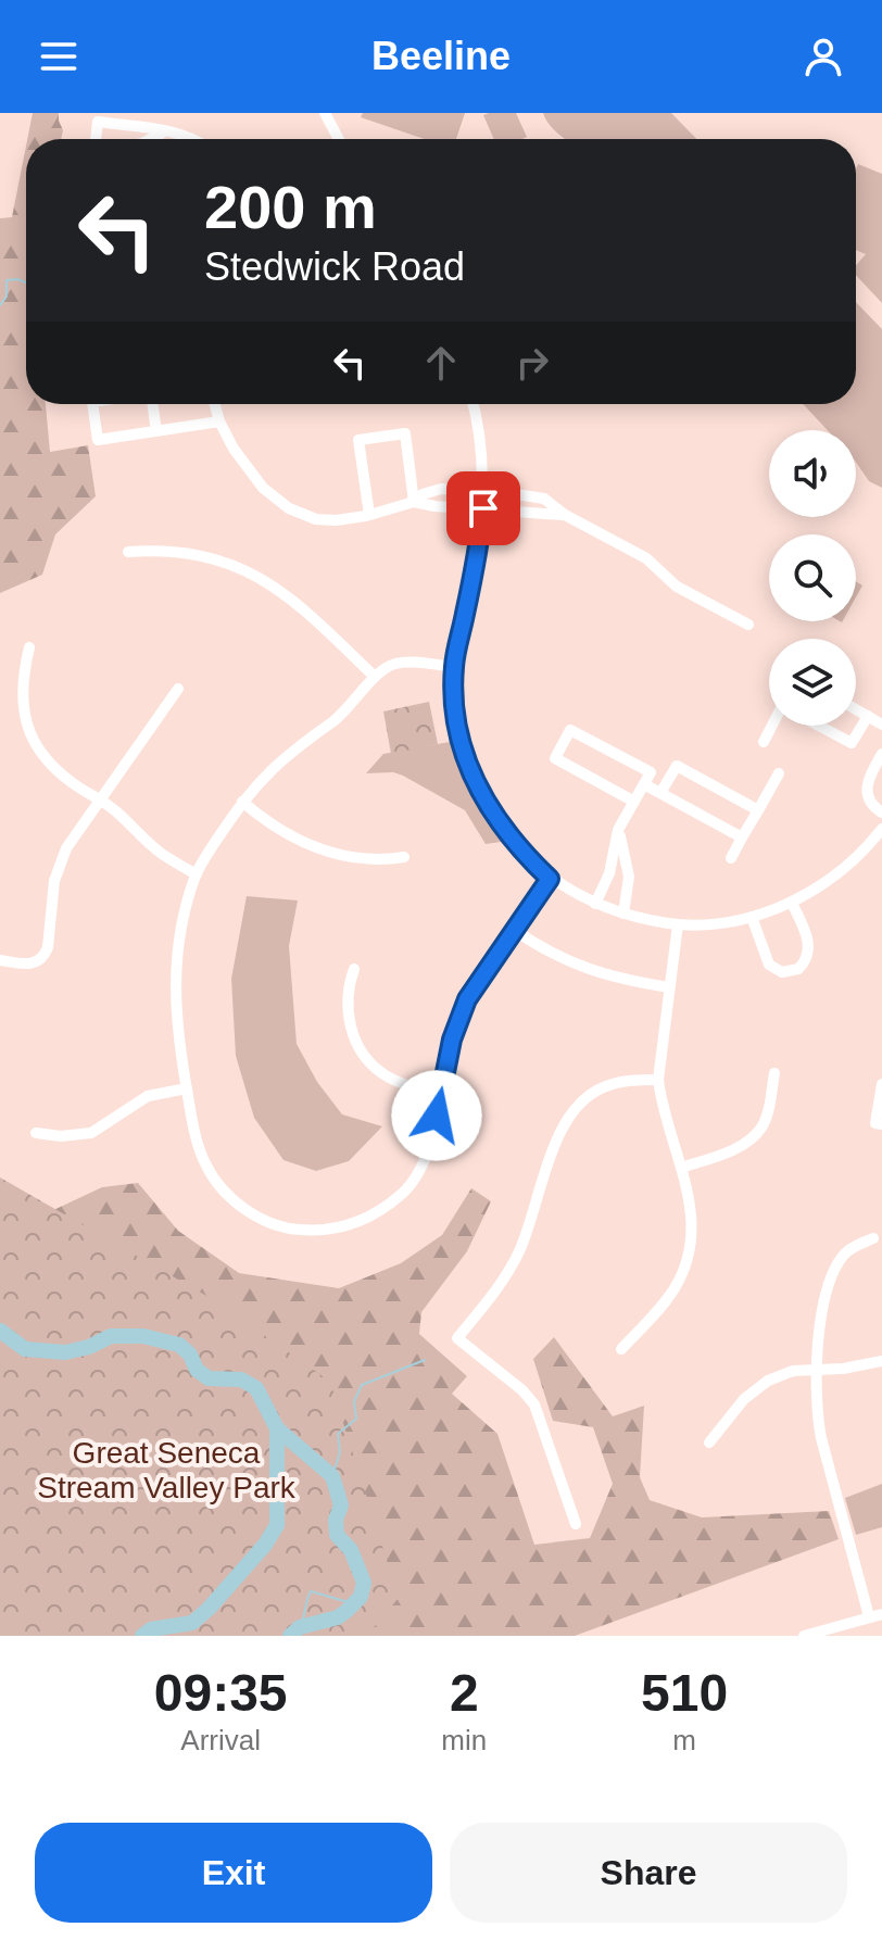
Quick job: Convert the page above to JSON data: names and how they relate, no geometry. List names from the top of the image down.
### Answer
{
  "parks": ["Great Seneca Stream Valley Park"],
  "page": {
    "header": "Beeline",
    "turn": ["200 m", "Stedwick Road"],
    "eta": [
      "09:35",
      "Arrival",
      "2",
      "min",
      "510",
      "m"
    ],
    "buttons": ["Exit", "Share"]
  }
}
